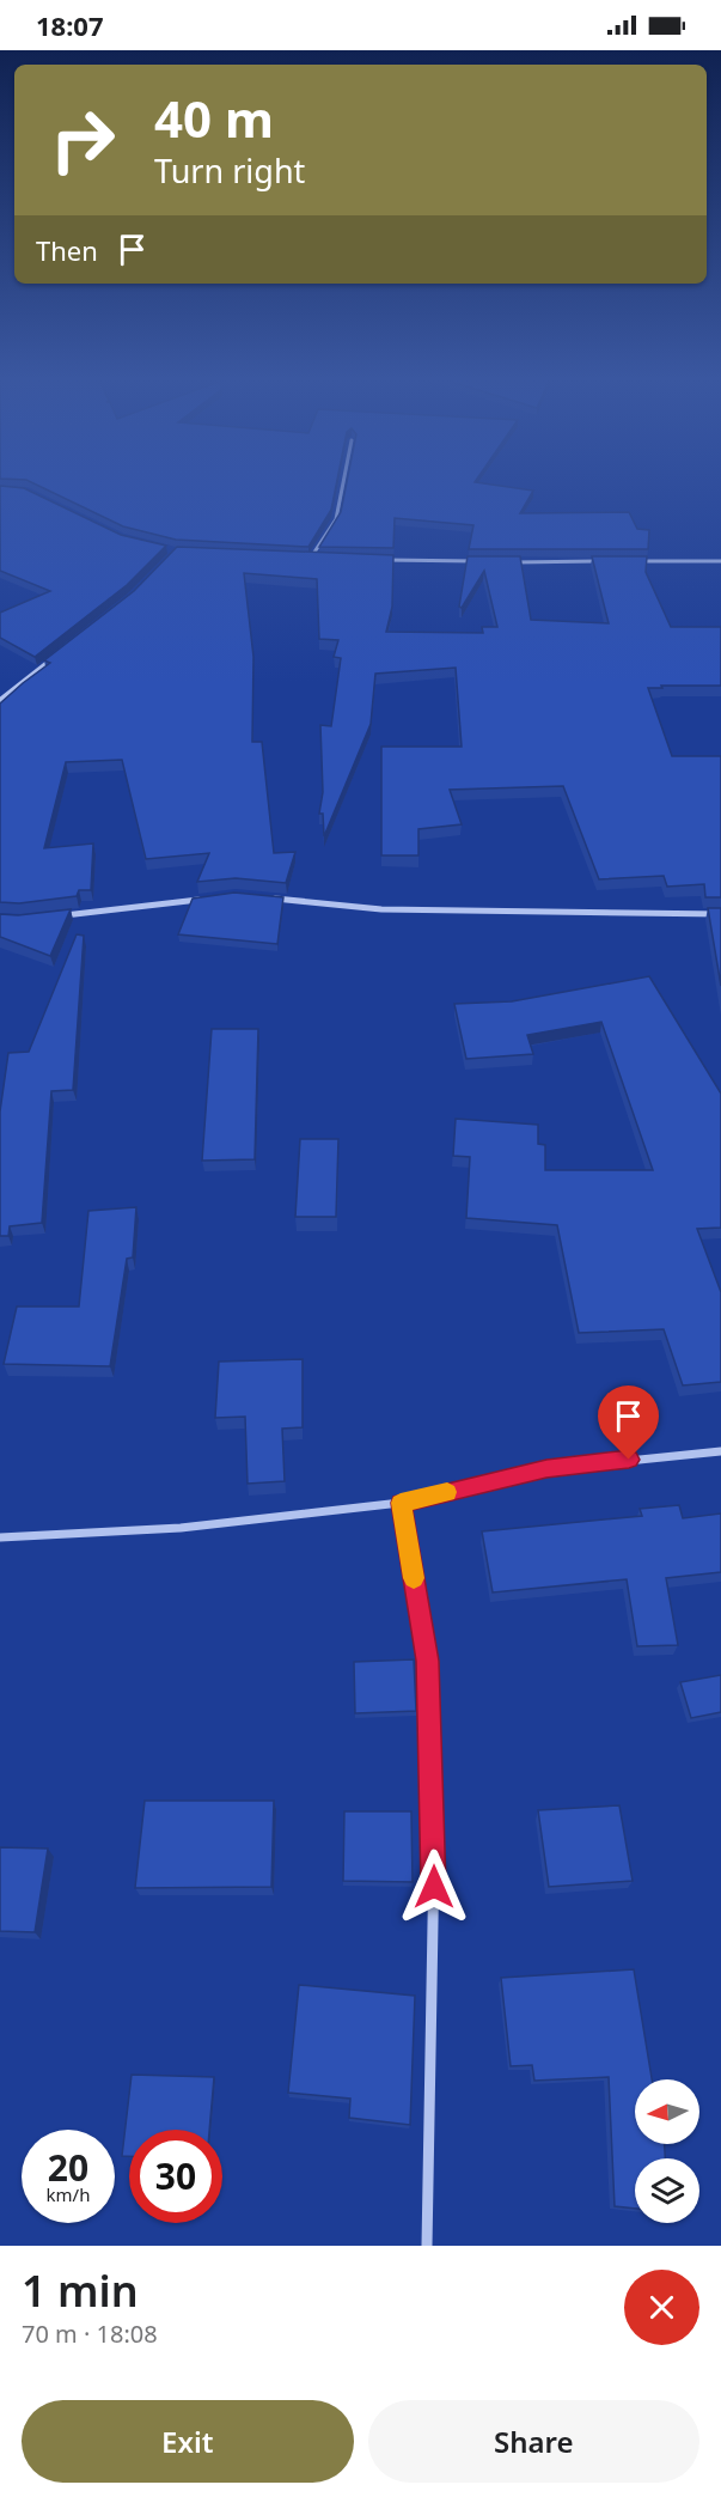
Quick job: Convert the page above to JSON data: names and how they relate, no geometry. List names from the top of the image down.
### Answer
{
  "north": "left",
  "page": {
    "status": "18:07",
    "turn": ["40 m", "Turn right"],
    "then": "Then",
    "speed": "20 km/h",
    "limit": "30",
    "heading": ["1 min", "70 m · 18:08"],
    "buttons": ["Exit", "Share"]
  }
}
